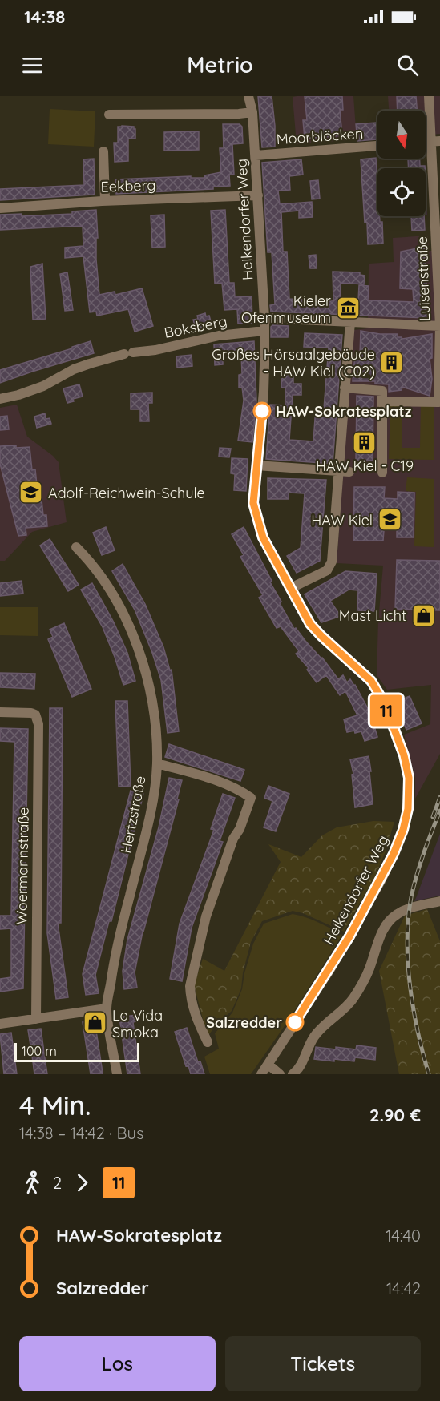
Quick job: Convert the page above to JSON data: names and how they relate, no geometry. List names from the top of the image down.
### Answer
{
  "streets": {
    "street": [
      "Moorblöcken",
      "Eekberg",
      "Heikendorfer Weg",
      "Luisenstraße",
      "Boksberg",
      "Hertzstraße",
      "Woermannstraße"
    ]
  },
  "crossings": [
    ["Moorblöcken", "Heikendorfer Weg"],
    ["Eekberg", "Heikendorfer Weg"],
    ["Heikendorfer Weg", "Boksberg"]
  ],
  "places": {
    "museum": ["Kieler Ofenmuseum"],
    "building": ["Großes Hörsaalgebäude - HAW Kiel (C02)", "HAW Kiel - C19"],
    "other": ["HAW-Sokratesplatz", "Salzredder"],
    "school or university": ["Adolf-Reichwein-Schule", "HAW Kiel"],
    "shop": ["Mast Licht", "La Vida Smoka"]
  },
  "lines": ["bus line 11"],
  "scale_bar": "100 m",
  "north": "bottom",
  "page": {
    "status": "14:38",
    "header": "Metrio",
    "on_map": "11",
    "scale": "100 m",
    "heading": ["4 Min.", "14:38 – 14:42 · Bus", "2.90 €"],
    "legs": ["2", "11"],
    "list": [
      {
        "name": "HAW-Sokratesplatz",
        "value": "14:40"
      },
      {
        "name": "Salzredder",
        "value": "14:42"
      }
    ],
    "buttons": ["Los", "Tickets"]
  }
}
